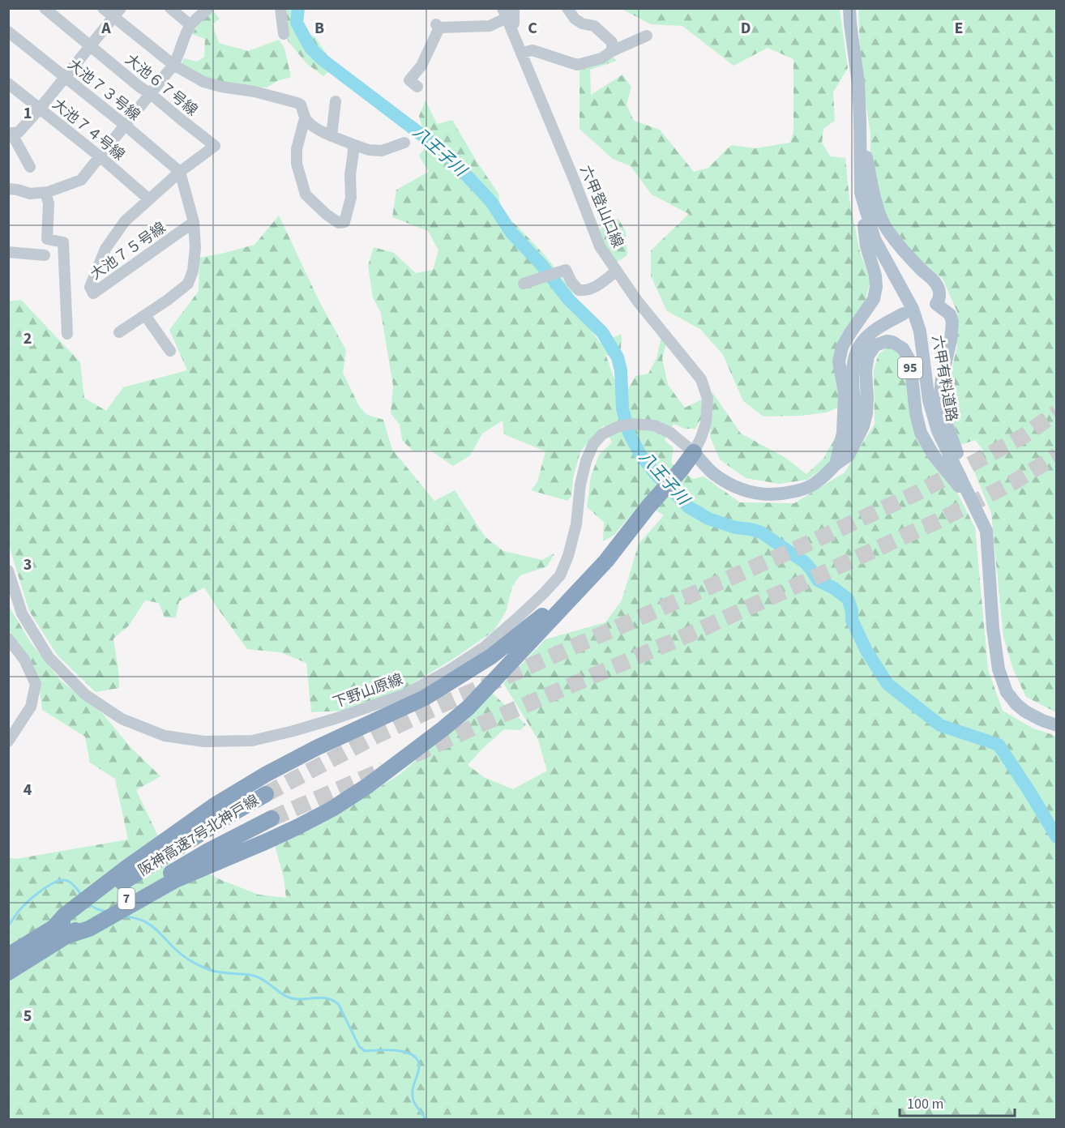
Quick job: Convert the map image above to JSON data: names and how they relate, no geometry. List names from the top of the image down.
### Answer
{
  "streets": {
    "highway": ["阪神高速7号北神戸線", "7"],
    "main road": ["95", "六甲有料道路"],
    "street": [
      "大池６７号線",
      "大池７３号線",
      "大池７４号線",
      "六甲登山口線",
      "大池７５号線",
      "下野山原線"
    ]
  },
  "crossings": [
    ["大池６７号線", "大池７５号線"],
    ["大池７３号線", "大池７５号線"],
    ["大池７４号線", "大池７５号線"],
    ["六甲登山口線", "95"],
    ["六甲登山口線", "下野山原線"],
    ["95", "六甲有料道路"],
    ["95", "下野山原線"]
  ],
  "water": ["八王子川"],
  "scale_bar": "100 m",
  "grid": {
    "columns": [
      "A",
      "B",
      "C",
      "D",
      "E"
    ],
    "rows": [
      "1",
      "2",
      "3",
      "4",
      "5"
    ]
  }
}
